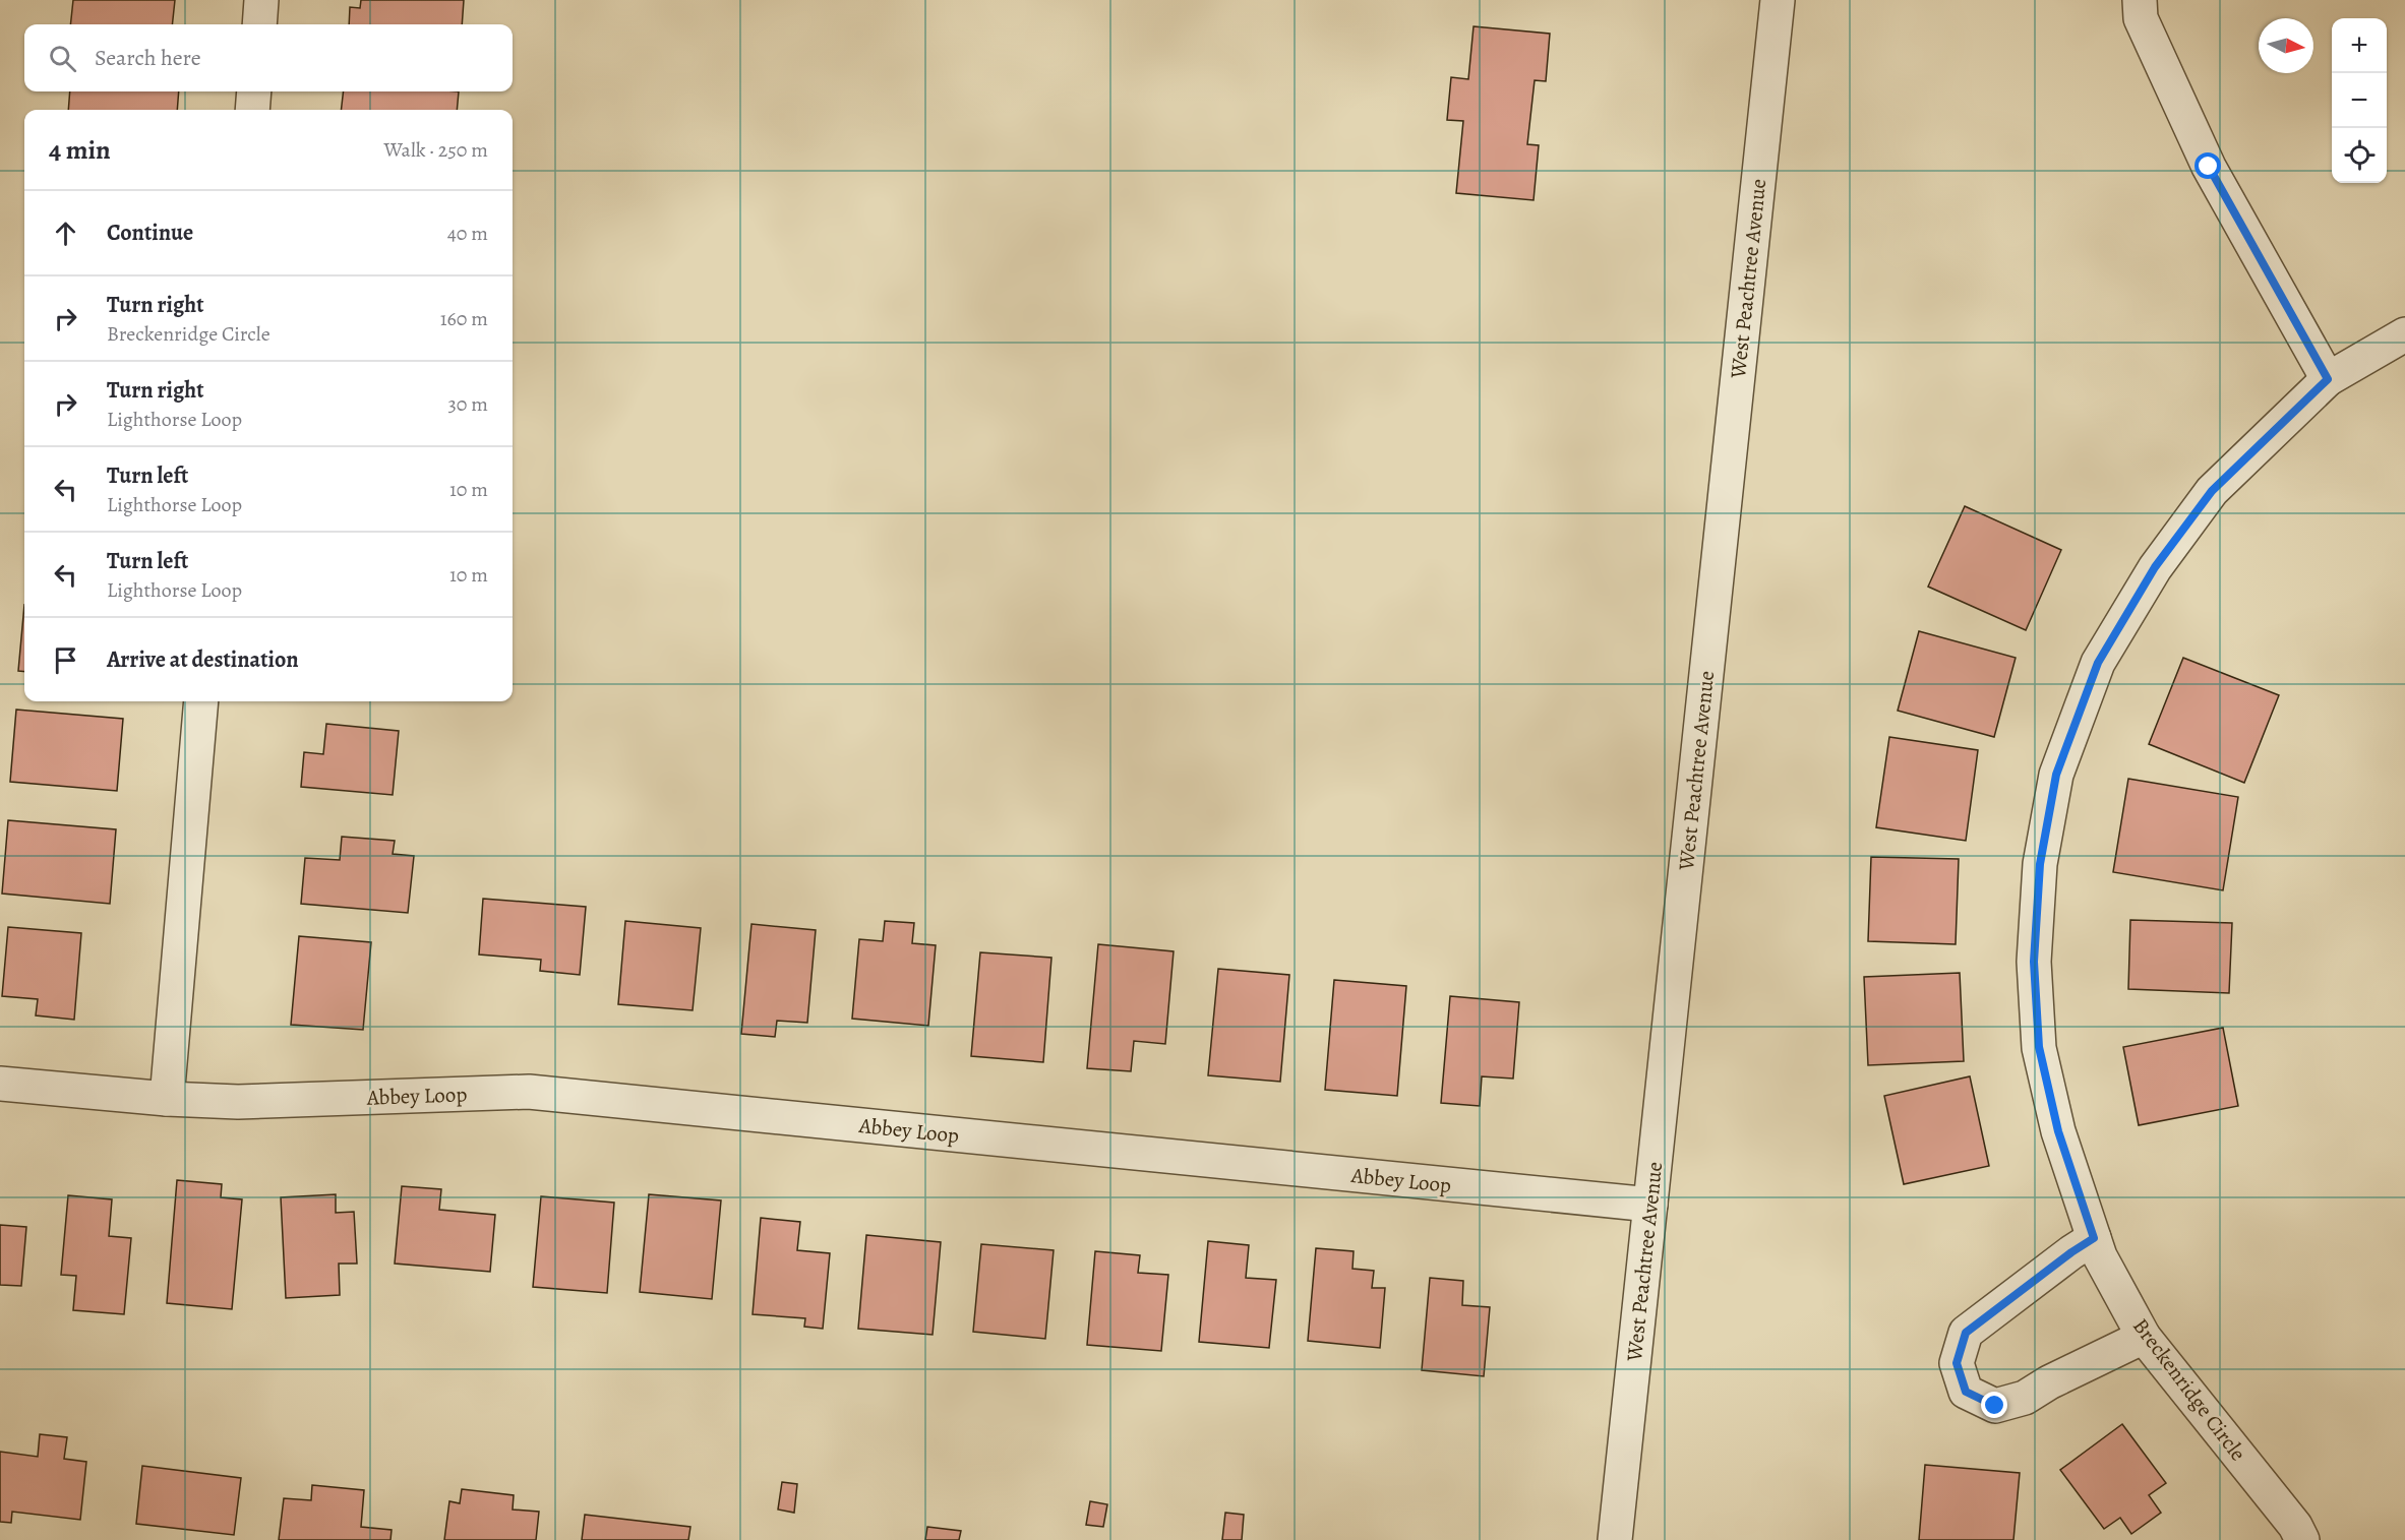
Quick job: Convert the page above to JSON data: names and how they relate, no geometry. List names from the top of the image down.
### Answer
{
  "streets": {
    "street": ["West Peachtree Avenue", "Abbey Loop", "Breckenridge Circle"]
  },
  "crossings": [
    ["West Peachtree Avenue", "Abbey Loop"]
  ],
  "north": "right",
  "page": {
    "map_buttons": ["+", "−"],
    "search": "Search here",
    "heading": ["4 min", "Walk · 250 m"],
    "list": [
      ["Continue", "40 m"],
      ["Turn right", "Breckenridge Circle", "160 m"],
      ["Turn right", "Lighthorse Loop", "30 m"],
      ["Turn left", "Lighthorse Loop", "10 m"],
      ["Turn left", "Lighthorse Loop", "10 m"],
      "Arrive at destination"
    ]
  }
}
